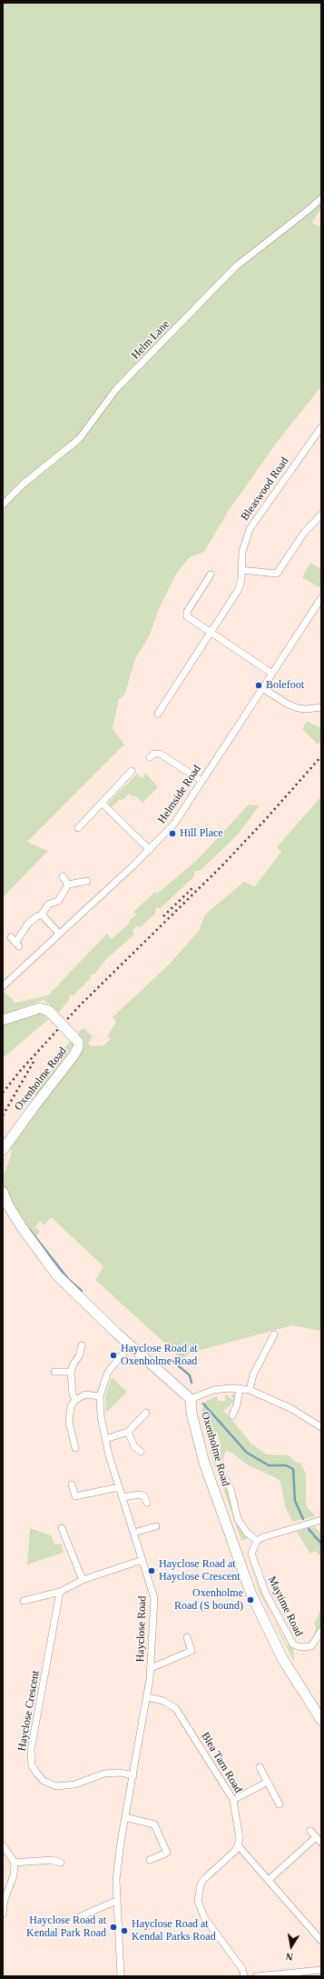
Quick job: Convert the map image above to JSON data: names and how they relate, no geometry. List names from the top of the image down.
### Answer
{
  "streets": {
    "main road": ["Oxenholme Road"],
    "street": [
      "Helm Lane",
      "Bleaswood Road",
      "Helmside Road",
      "Maytime Road",
      "Hayclose Road",
      "Hayclose Crescent",
      "Blea Tarn Road"
    ]
  },
  "crossings": [
    ["Oxenholme Road", "Hayclose Road"],
    ["Hayclose Road", "Hayclose Crescent"],
    ["Hayclose Road", "Blea Tarn Road"]
  ],
  "places": [
    "Bolefoot",
    "Hill Place",
    "Hayclose Road at Oxenholme Road",
    "Hayclose Road at Hayclose Crescent",
    "Oxenholme Road (S bound)",
    "Hayclose Road at Kendal Park Road",
    "Hayclose Road at Kendal Parks Road"
  ],
  "north": "bottom"
}
